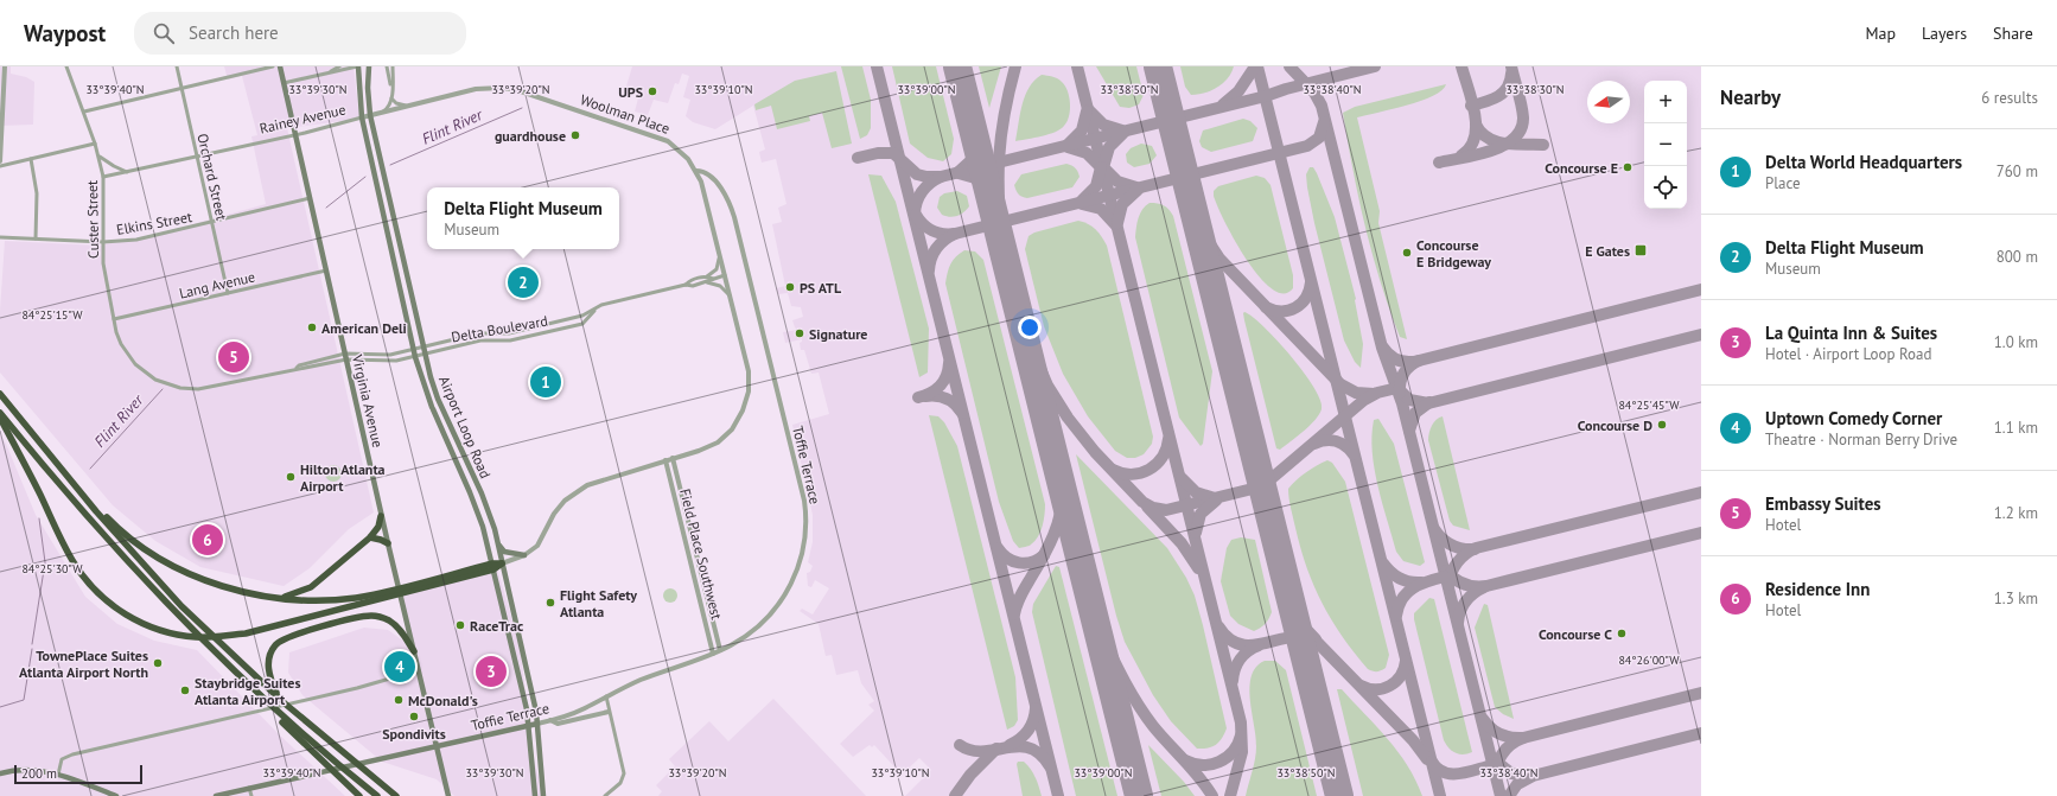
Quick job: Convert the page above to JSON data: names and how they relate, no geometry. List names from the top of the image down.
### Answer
{
  "streets": {
    "main road": ["Virginia Avenue", "Airport Loop Road", "Toffie Terrace"],
    "street": [
      "Woolman Place",
      "Rainey Avenue",
      "Orchard Street",
      "Custer Street",
      "Elkins Street",
      "Lang Avenue",
      "Delta Boulevard",
      "Field Place Southwest"
    ]
  },
  "crossings": [
    ["Woolman Place", "Rainey Avenue"],
    ["Woolman Place", "Delta Boulevard"],
    ["Woolman Place", "Toffie Terrace"],
    ["Woolman Place", "Field Place Southwest"],
    ["Rainey Avenue", "Orchard Street"],
    ["Rainey Avenue", "Custer Street"],
    ["Rainey Avenue", "Virginia Avenue"],
    ["Rainey Avenue", "Airport Loop Road"],
    ["Orchard Street", "Elkins Street"],
    ["Orchard Street", "Lang Avenue"],
    ["Custer Street", "Elkins Street"],
    ["Custer Street", "Lang Avenue"],
    ["Custer Street", "Delta Boulevard"],
    ["Custer Street", "Virginia Avenue"],
    ["Elkins Street", "Virginia Avenue"],
    ["Lang Avenue", "Virginia Avenue"],
    ["Delta Boulevard", "Virginia Avenue"],
    ["Delta Boulevard", "Airport Loop Road"],
    ["Virginia Avenue", "Toffie Terrace"],
    ["Airport Loop Road", "Toffie Terrace"],
    ["Toffie Terrace", "Field Place Southwest"]
  ],
  "water": ["Flint River"],
  "places": {
    "other": [
      "UPS",
      "guardhouse",
      "Concourse E",
      "Concourse E Bridgeway",
      "PS ATL",
      "American Deli",
      "Signature",
      "Concourse D",
      "Hilton Atlanta Airport",
      "Flight Safety Atlanta",
      "RaceTrac",
      "Concourse C",
      "TownePlace Suites Atlanta Airport North",
      "Staybridge Suites Atlanta Airport",
      "McDonald's",
      "Spondivits"
    ],
    "transit": ["E Gates"]
  },
  "scale_bar": "200 m",
  "north": "left",
  "page": {
    "header": "Waypost",
    "search": "Search here",
    "nav": ["Map", "Layers", "Share"],
    "heading": ["Nearby", "6 results"],
    "map_buttons": ["+", "−"],
    "list": [
      {
        "mark": "1",
        "name": "Delta World Headquarters",
        "note": "Place",
        "value": "760 m"
      },
      {
        "mark": "2",
        "name": "Delta Flight Museum",
        "note": "Museum",
        "value": "800 m"
      },
      {
        "mark": "3",
        "name": "La Quinta Inn & Suites",
        "note": "Hotel · Airport Loop Road",
        "value": "1.0 km"
      },
      {
        "mark": "4",
        "name": "Uptown Comedy Corner",
        "note": "Theatre · Norman Berry Drive",
        "value": "1.1 km"
      },
      {
        "mark": "5",
        "name": "Embassy Suites",
        "note": "Hotel",
        "value": "1.2 km"
      },
      {
        "mark": "6",
        "name": "Residence Inn",
        "note": "Hotel",
        "value": "1.3 km"
      }
    ],
    "popup": ["Delta Flight Museum", "Museum"],
    "pins": [
      "2",
      "5",
      "1",
      "6",
      "4",
      "3"
    ],
    "scale": "200 m"
  },
  "coordinates": [
    "33°39'40\"N",
    "33°39'30\"N",
    "33°39'20\"N",
    "33°39'10\"N",
    "33°39'00\"N",
    "33°38'50\"N",
    "33°38'40\"N",
    "33°38'30\"N",
    "84°25'15\"W",
    "84°25'45\"W",
    "84°25'30\"W",
    "84°26'00\"W"
  ]
}
